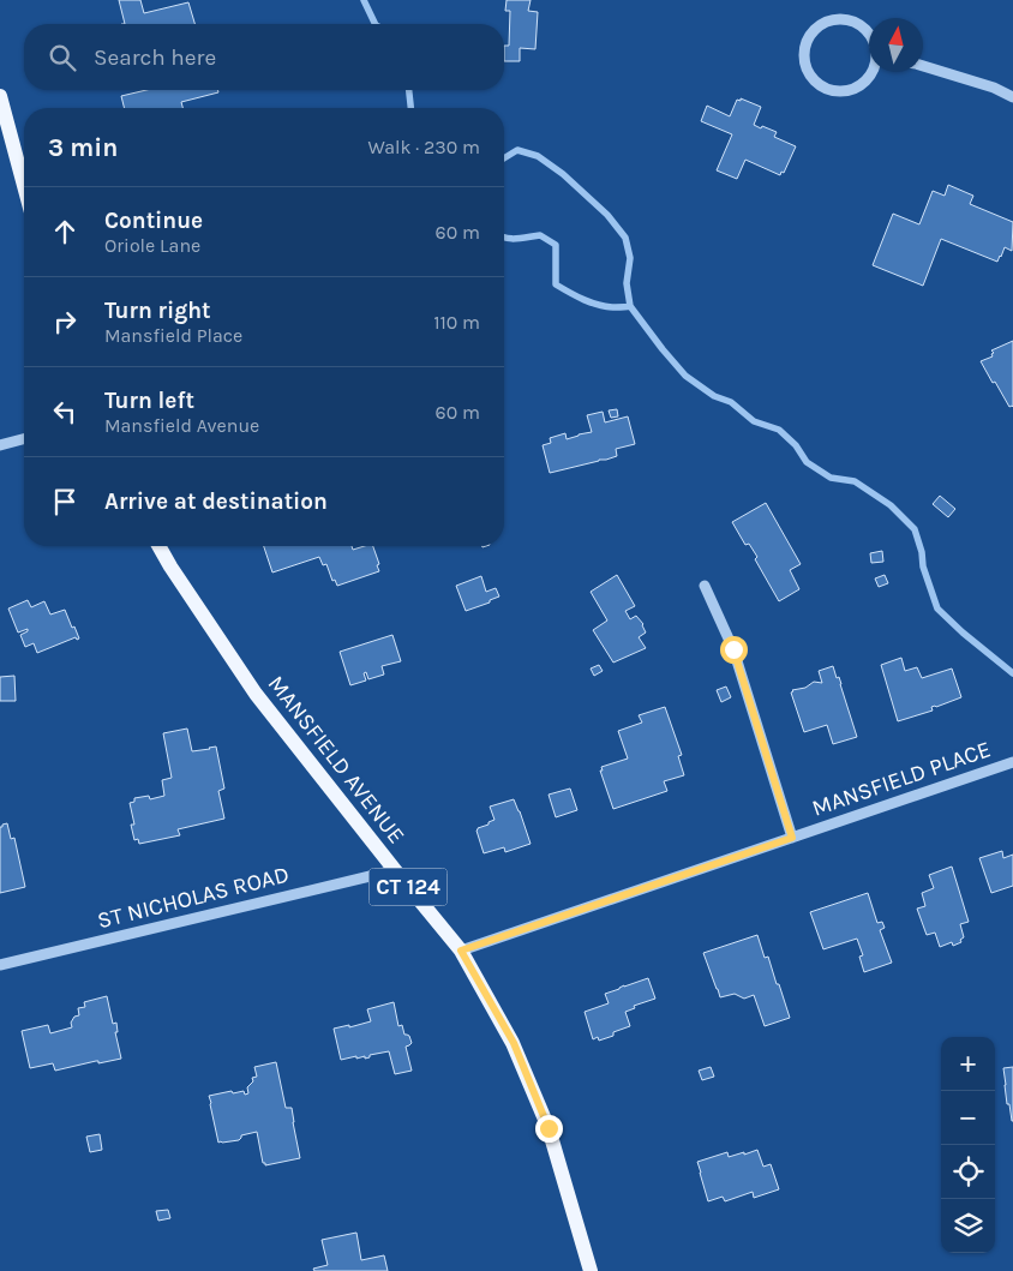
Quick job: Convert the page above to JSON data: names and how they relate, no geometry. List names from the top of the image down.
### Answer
{
  "streets": {
    "main road": ["MANSFIELD AVENUE", "CT 124"],
    "street": ["MANSFIELD PLACE", "ST NICHOLAS ROAD"]
  },
  "crossings": [
    ["MANSFIELD AVENUE", "MANSFIELD PLACE"],
    ["MANSFIELD AVENUE", "ST NICHOLAS ROAD"]
  ],
  "north": "top",
  "page": {
    "search": "Search here",
    "heading": ["3 min", "Walk · 230 m"],
    "list": [
      ["Continue", "Oriole Lane", "60 m"],
      ["Turn right", "Mansfield Place", "110 m"],
      ["Turn left", "Mansfield Avenue", "60 m"],
      "Arrive at destination"
    ],
    "map_buttons": ["+", "−"]
  }
}
